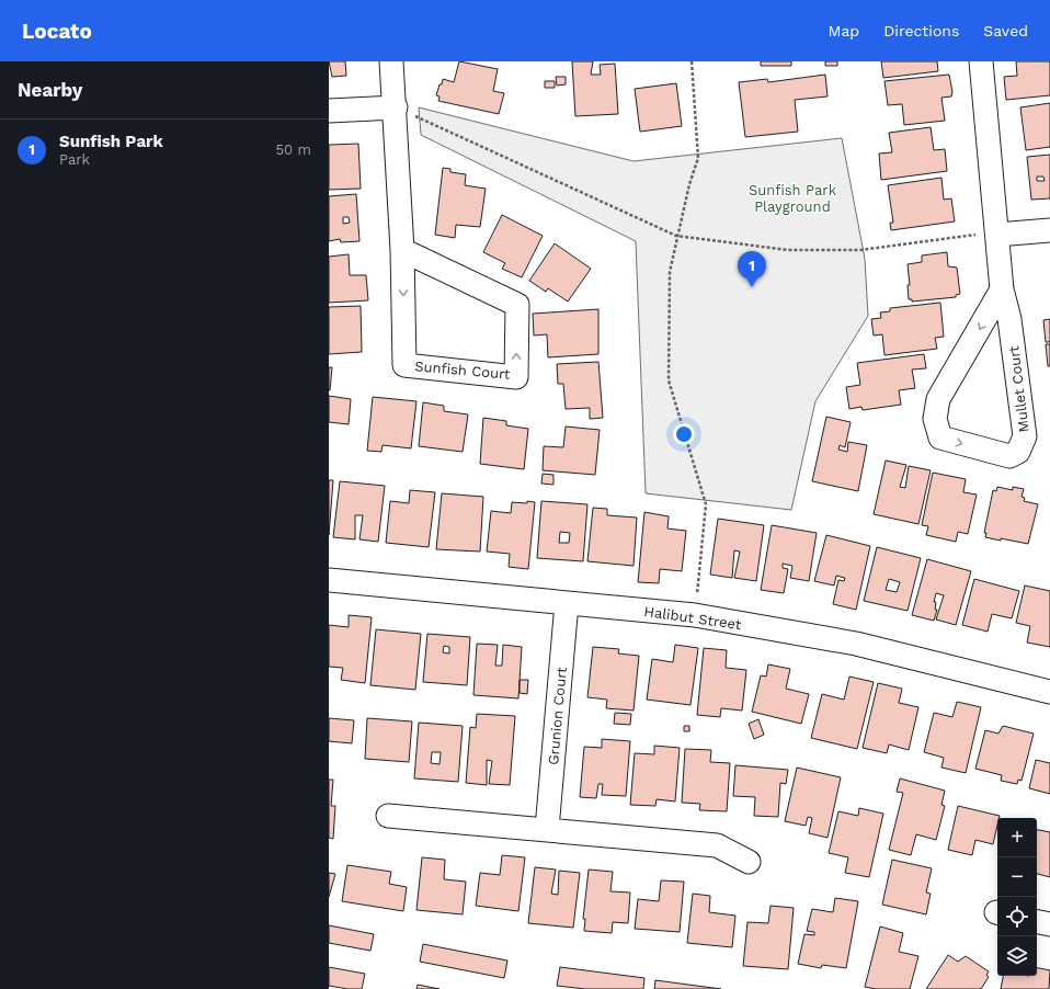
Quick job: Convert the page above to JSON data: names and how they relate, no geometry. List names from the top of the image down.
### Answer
{
  "streets": {
    "street": [
      "Sunfish Court",
      "Mullet Court",
      "Halibut Street",
      "Grunion Court"
    ]
  },
  "crossings": [
    ["Halibut Street", "Grunion Court"]
  ],
  "parks": ["Sunfish Park Playground"],
  "page": {
    "header": "Locato",
    "nav": ["Map", "Directions", "Saved"],
    "heading": "Nearby",
    "list": [
      {
        "mark": "1",
        "name": "Sunfish Park",
        "note": "Park",
        "value": "50 m"
      }
    ],
    "pins": "1",
    "map_buttons": ["+", "−"]
  }
}
